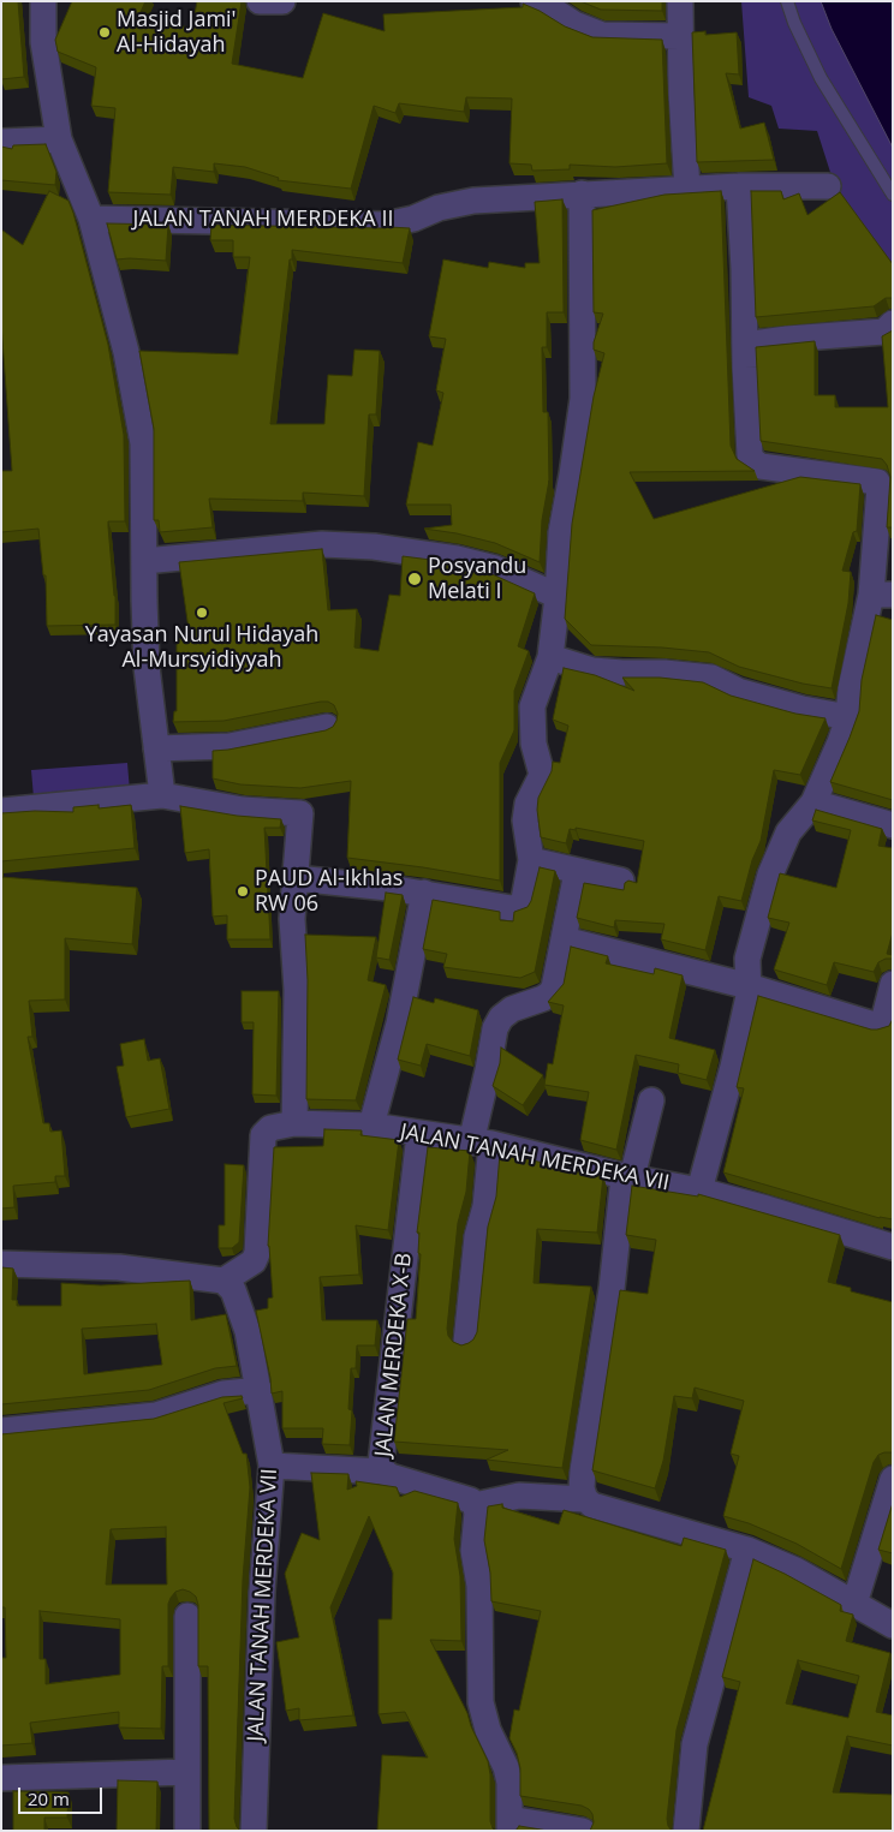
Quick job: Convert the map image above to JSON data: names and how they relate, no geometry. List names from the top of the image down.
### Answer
{
  "streets": {
    "street": ["JALAN TANAH MERDEKA II", "JALAN TANAH MERDEKA VII", "JALAN MERDEKA X-B"]
  },
  "crossings": [
    ["JALAN TANAH MERDEKA VII", "JALAN MERDEKA X-B"]
  ],
  "places": [
    "Masjid Jami' Al-Hidayah",
    "Posyandu Melati I",
    "Yayasan Nurul Hidayah Al-Mursyidiyyah",
    "PAUD Al-Ikhlas RW 06"
  ],
  "scale_bar": "20 m"
}
